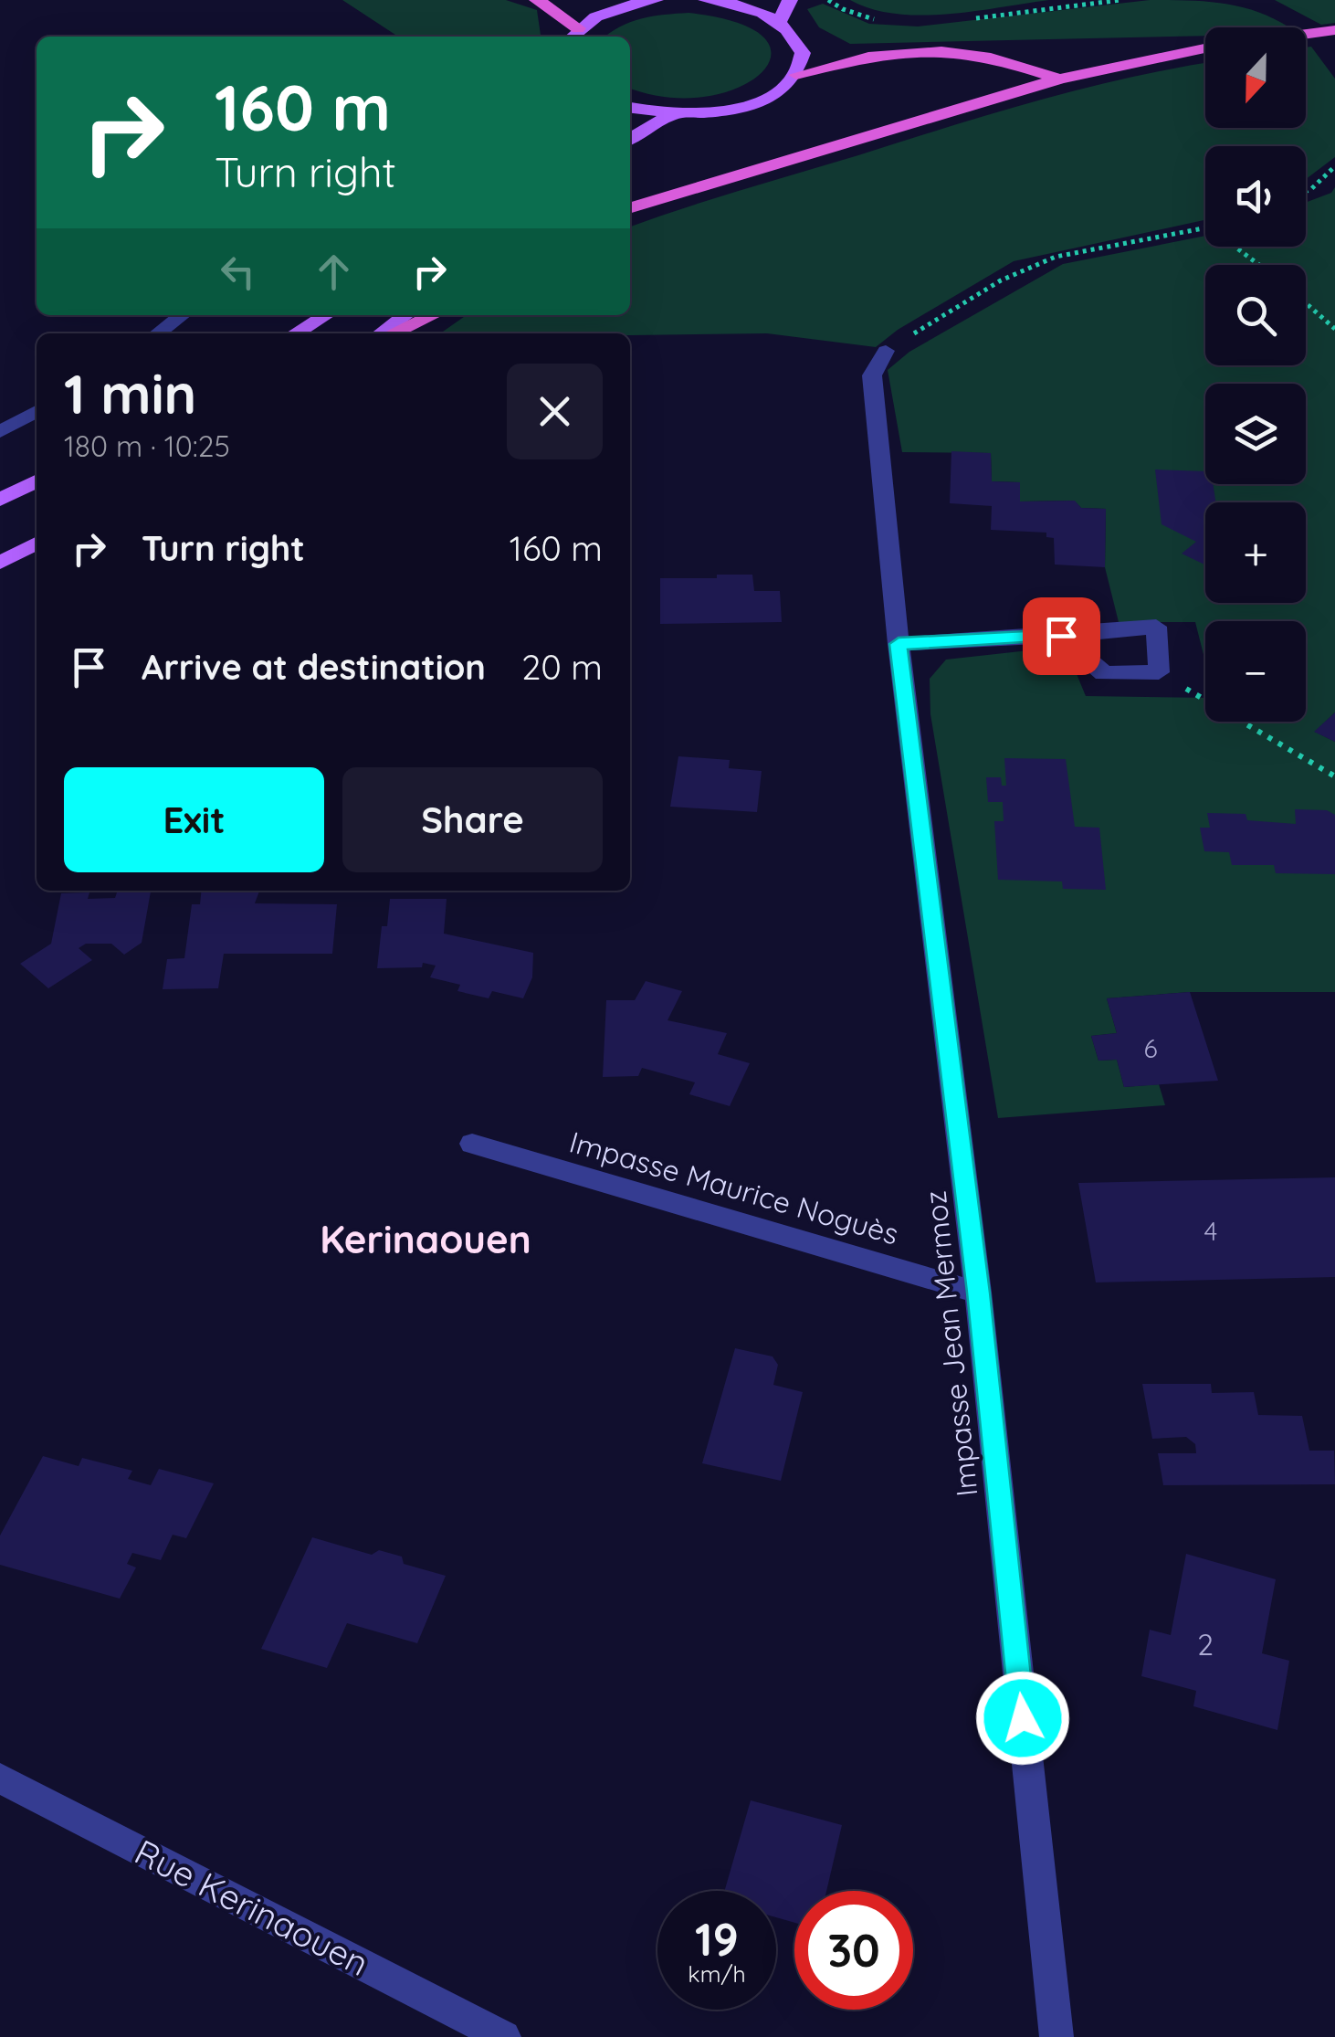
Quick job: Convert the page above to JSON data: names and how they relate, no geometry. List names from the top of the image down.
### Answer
{
  "streets": {
    "street": ["Impasse Maurice Noguès", "Impasse Jean Mermoz", "Rue Kerinaouen"]
  },
  "crossings": [
    ["Impasse Maurice Noguès", "Impasse Jean Mermoz"]
  ],
  "districts": ["Kerinaouen"],
  "house_numbers": ["6", "4", "2"],
  "north": "bottom",
  "page": {
    "map_buttons": ["+", "−"],
    "turn": ["160 m", "Turn right"],
    "heading": ["1 min", "180 m · 10:25"],
    "list": [
      {
        "name": "Turn right",
        "value": "160 m"
      },
      {
        "name": "Arrive at destination",
        "value": "20 m"
      }
    ],
    "buttons": ["Exit", "Share"],
    "speed": "19 km/h",
    "limit": "30"
  }
}
